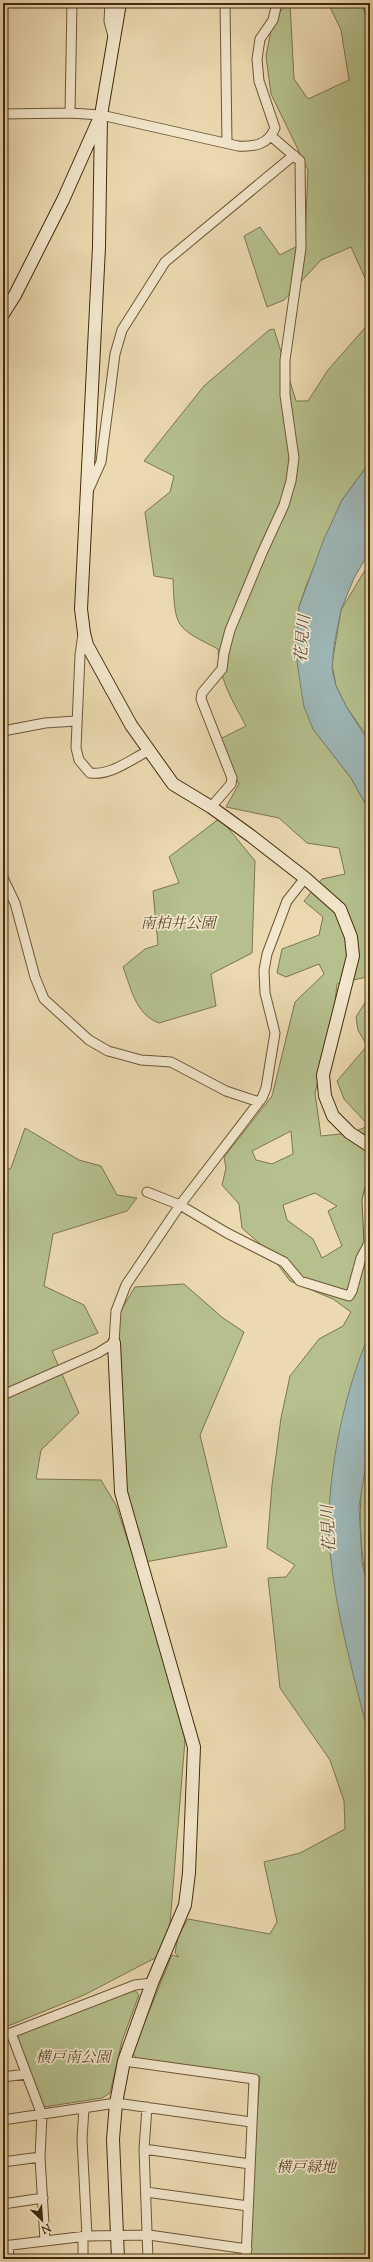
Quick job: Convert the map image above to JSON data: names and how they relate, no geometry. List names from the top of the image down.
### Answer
{
  "water": ["花見川"],
  "parks": ["南柏井公園", "横戸南公園", "横戸緑地"],
  "north": "bottom right"
}
